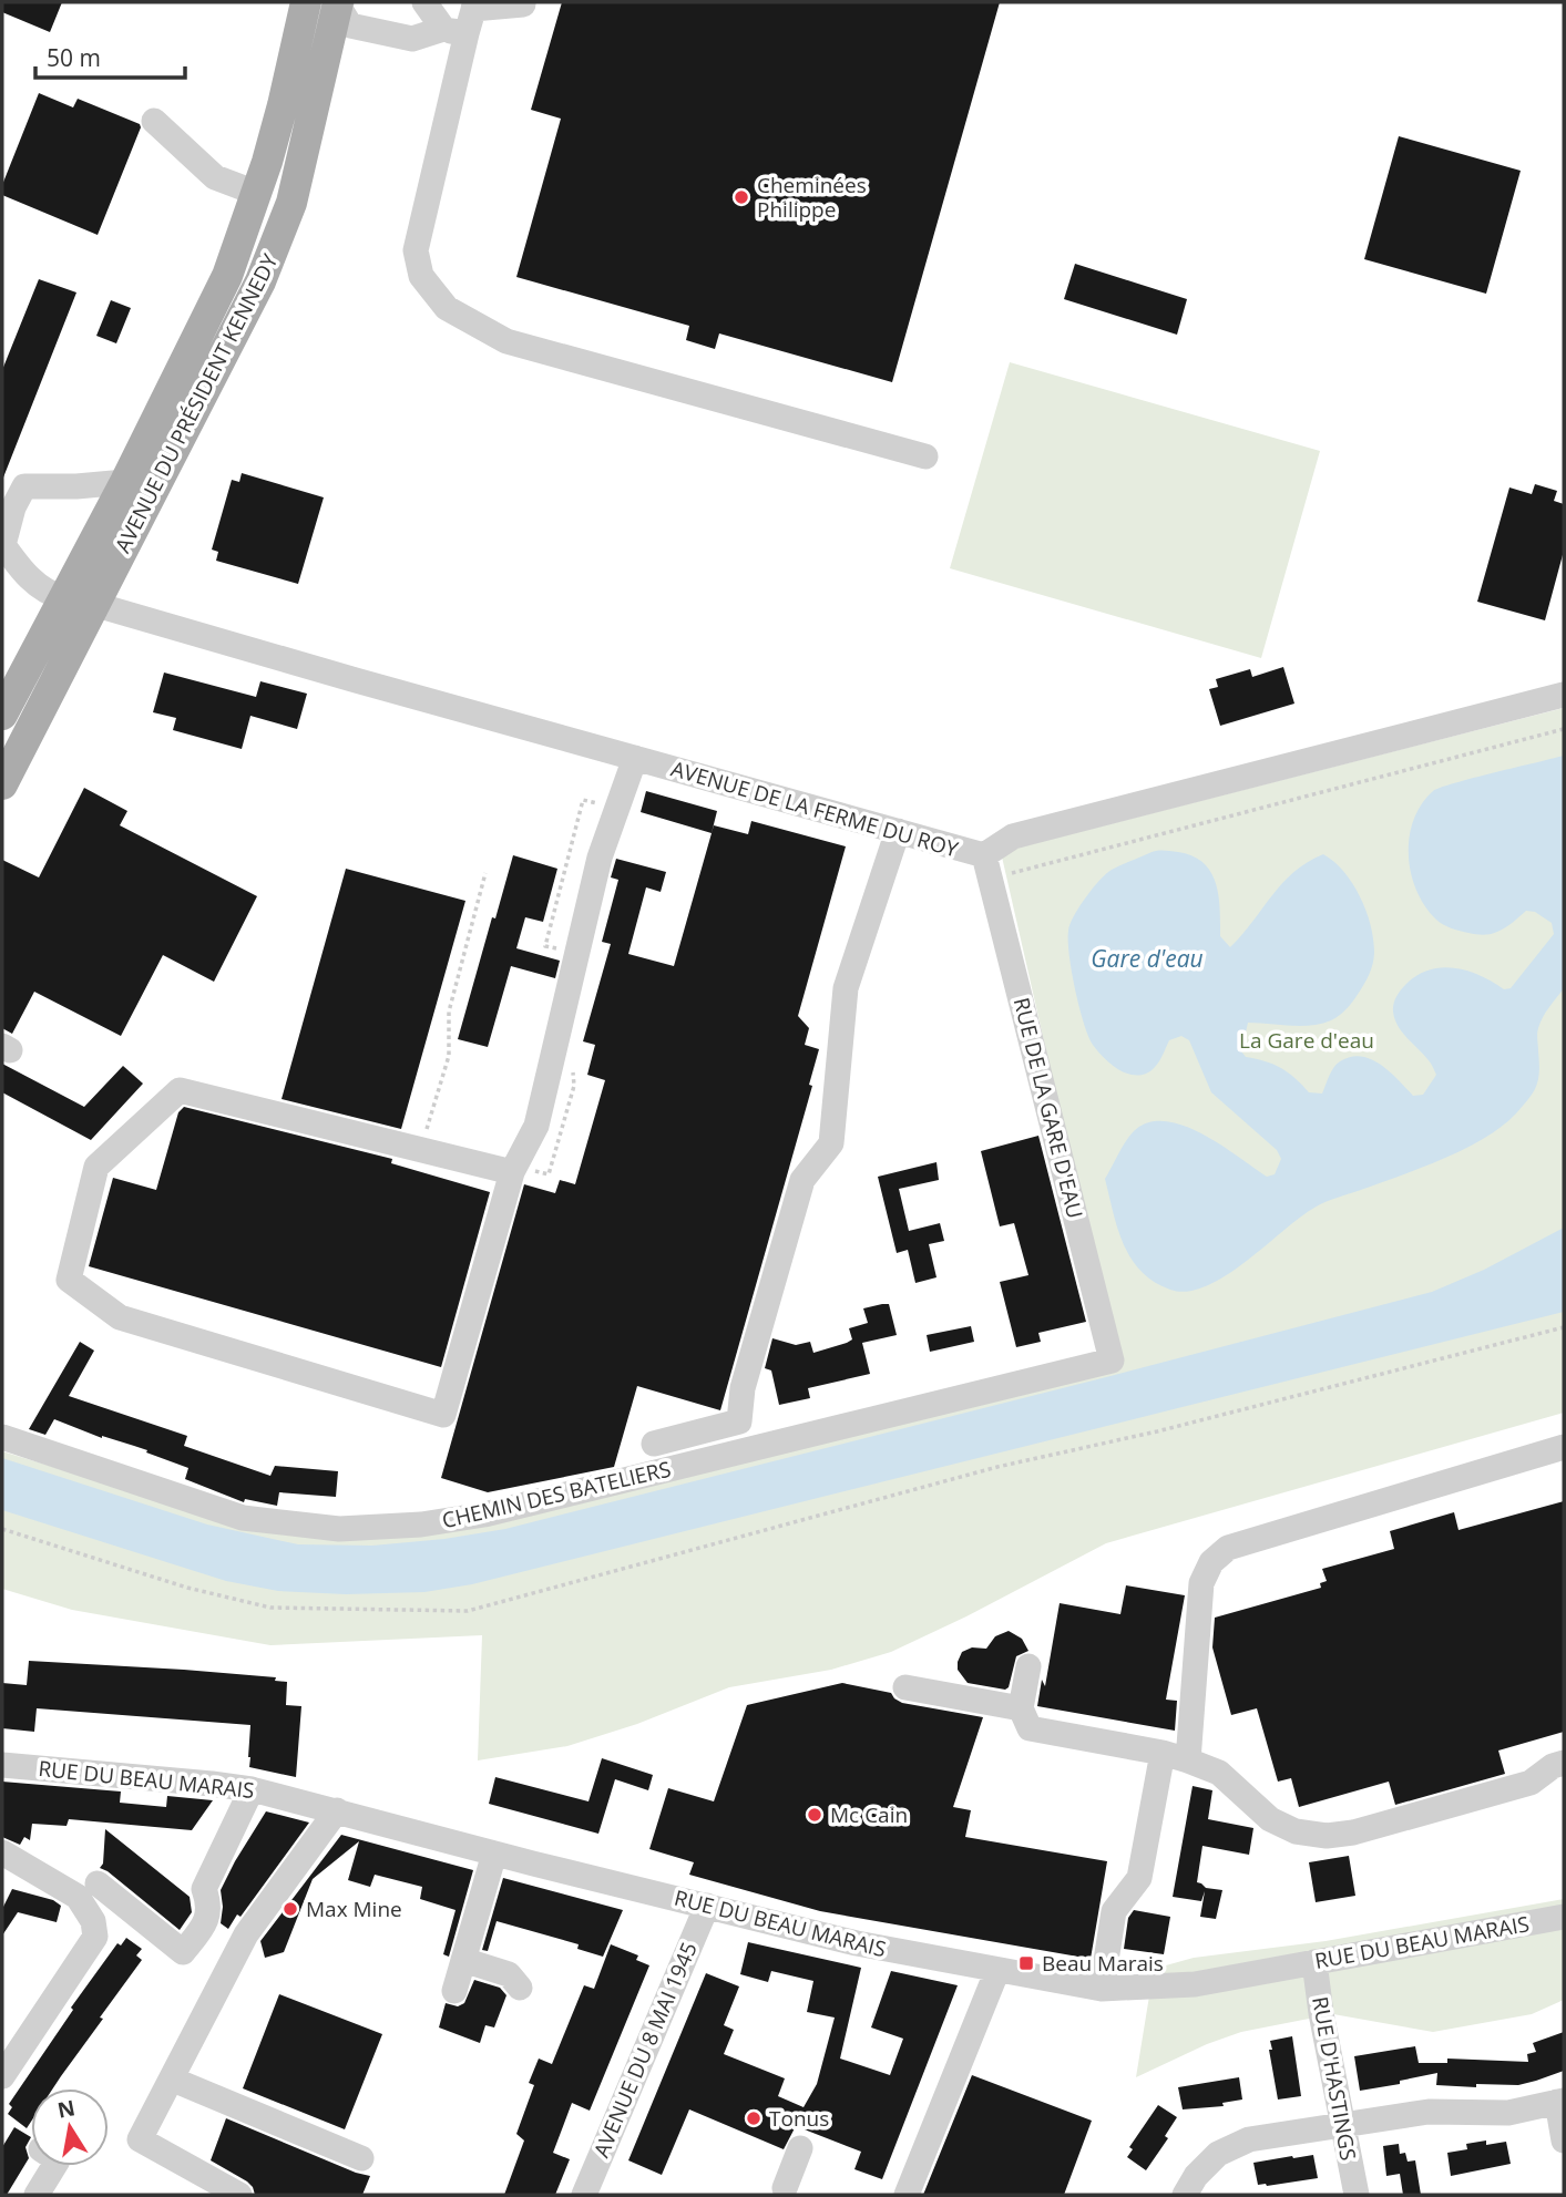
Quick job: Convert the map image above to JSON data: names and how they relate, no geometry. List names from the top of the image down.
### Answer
{
  "streets": {
    "main road": ["AVENUE DU PRÉSIDENT KENNEDY", "AVENUE DE LA FERME DU ROY"],
    "street": [
      "RUE DE LA GARE D'EAU",
      "CHEMIN DES BATELIERS",
      "RUE DU BEAU MARAIS",
      "AVENUE DU 8 MAI 1945",
      "RUE D'HASTINGS"
    ]
  },
  "crossings": [
    ["AVENUE DU PRÉSIDENT KENNEDY", "AVENUE DE LA FERME DU ROY"],
    ["AVENUE DE LA FERME DU ROY", "RUE DE LA GARE D'EAU"],
    ["RUE DE LA GARE D'EAU", "CHEMIN DES BATELIERS"],
    ["RUE DU BEAU MARAIS", "AVENUE DU 8 MAI 1945"],
    ["RUE DU BEAU MARAIS", "RUE D'HASTINGS"]
  ],
  "water": ["Gare d'eau"],
  "parks": ["La Gare d'eau"],
  "places": {
    "other": [
      "Cheminées Philippe",
      "Mc Cain",
      "Max Mine",
      "Tonus"
    ],
    "transit": ["Beau Marais"]
  },
  "scale_bar": "50 m",
  "north": "top"
}
